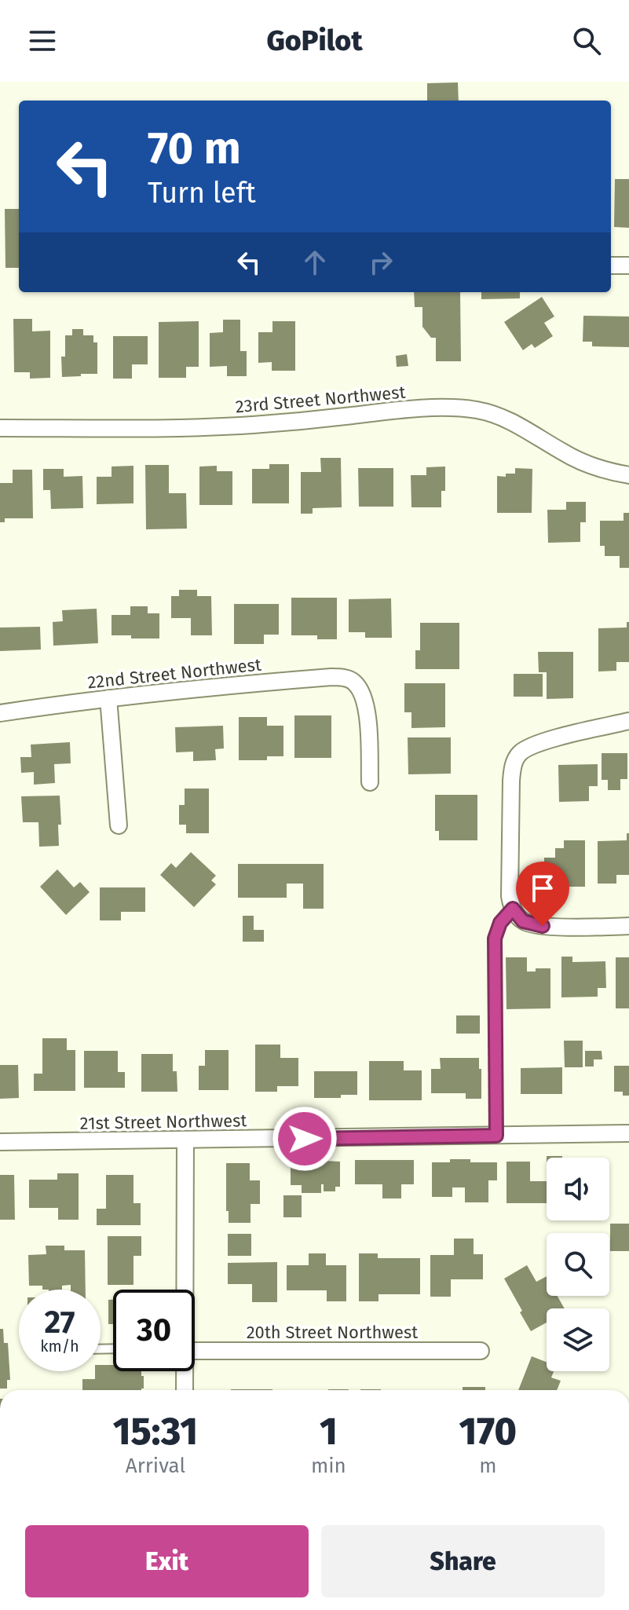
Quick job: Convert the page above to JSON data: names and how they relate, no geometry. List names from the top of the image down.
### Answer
{
  "streets": {
    "street": [
      "23rd Street Northwest",
      "22nd Street Northwest",
      "21st Street Northwest",
      "20th Street Northwest"
    ]
  },
  "page": {
    "header": "GoPilot",
    "turn": ["70 m", "Turn left"],
    "speed": "27 km/h",
    "limit": "30",
    "eta": [
      "15:31",
      "Arrival",
      "1",
      "min",
      "170",
      "m"
    ],
    "buttons": ["Exit", "Share"]
  }
}
